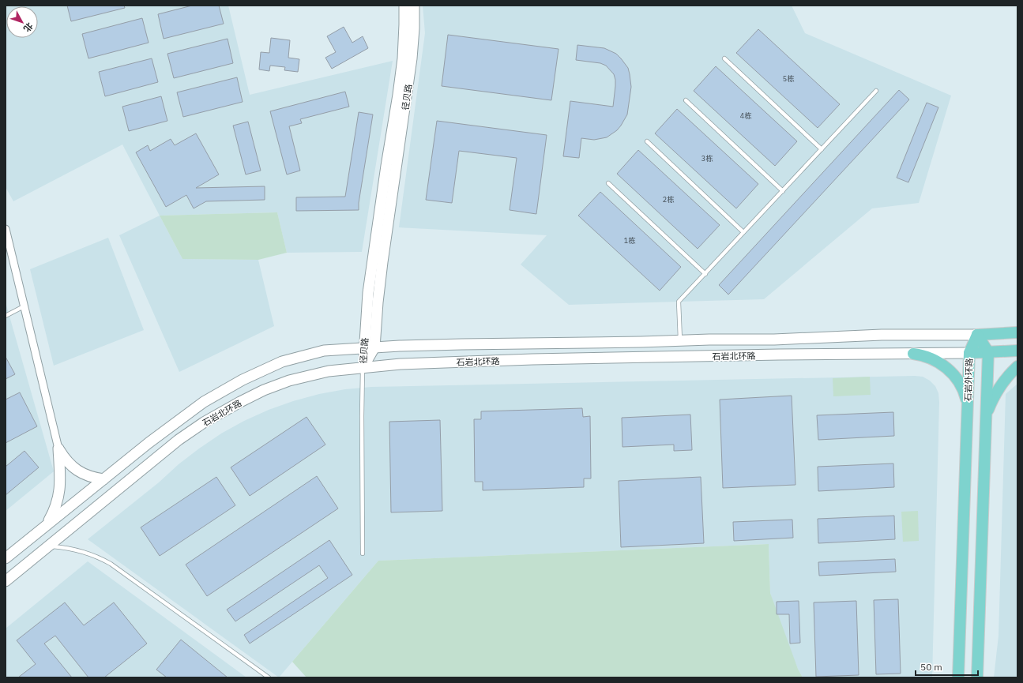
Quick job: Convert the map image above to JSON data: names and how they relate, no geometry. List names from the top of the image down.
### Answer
{
  "streets": {
    "main road": ["径贝路", "石岩北环路", "石岩外环路"]
  },
  "crossings": [
    ["径贝路", "石岩北环路"],
    ["石岩北环路", "石岩外环路"]
  ],
  "house_numbers": [
    "5栋",
    "4栋",
    "3栋",
    "2栋",
    "1栋"
  ],
  "scale_bar": "50 m",
  "north": "bottom right"
}
